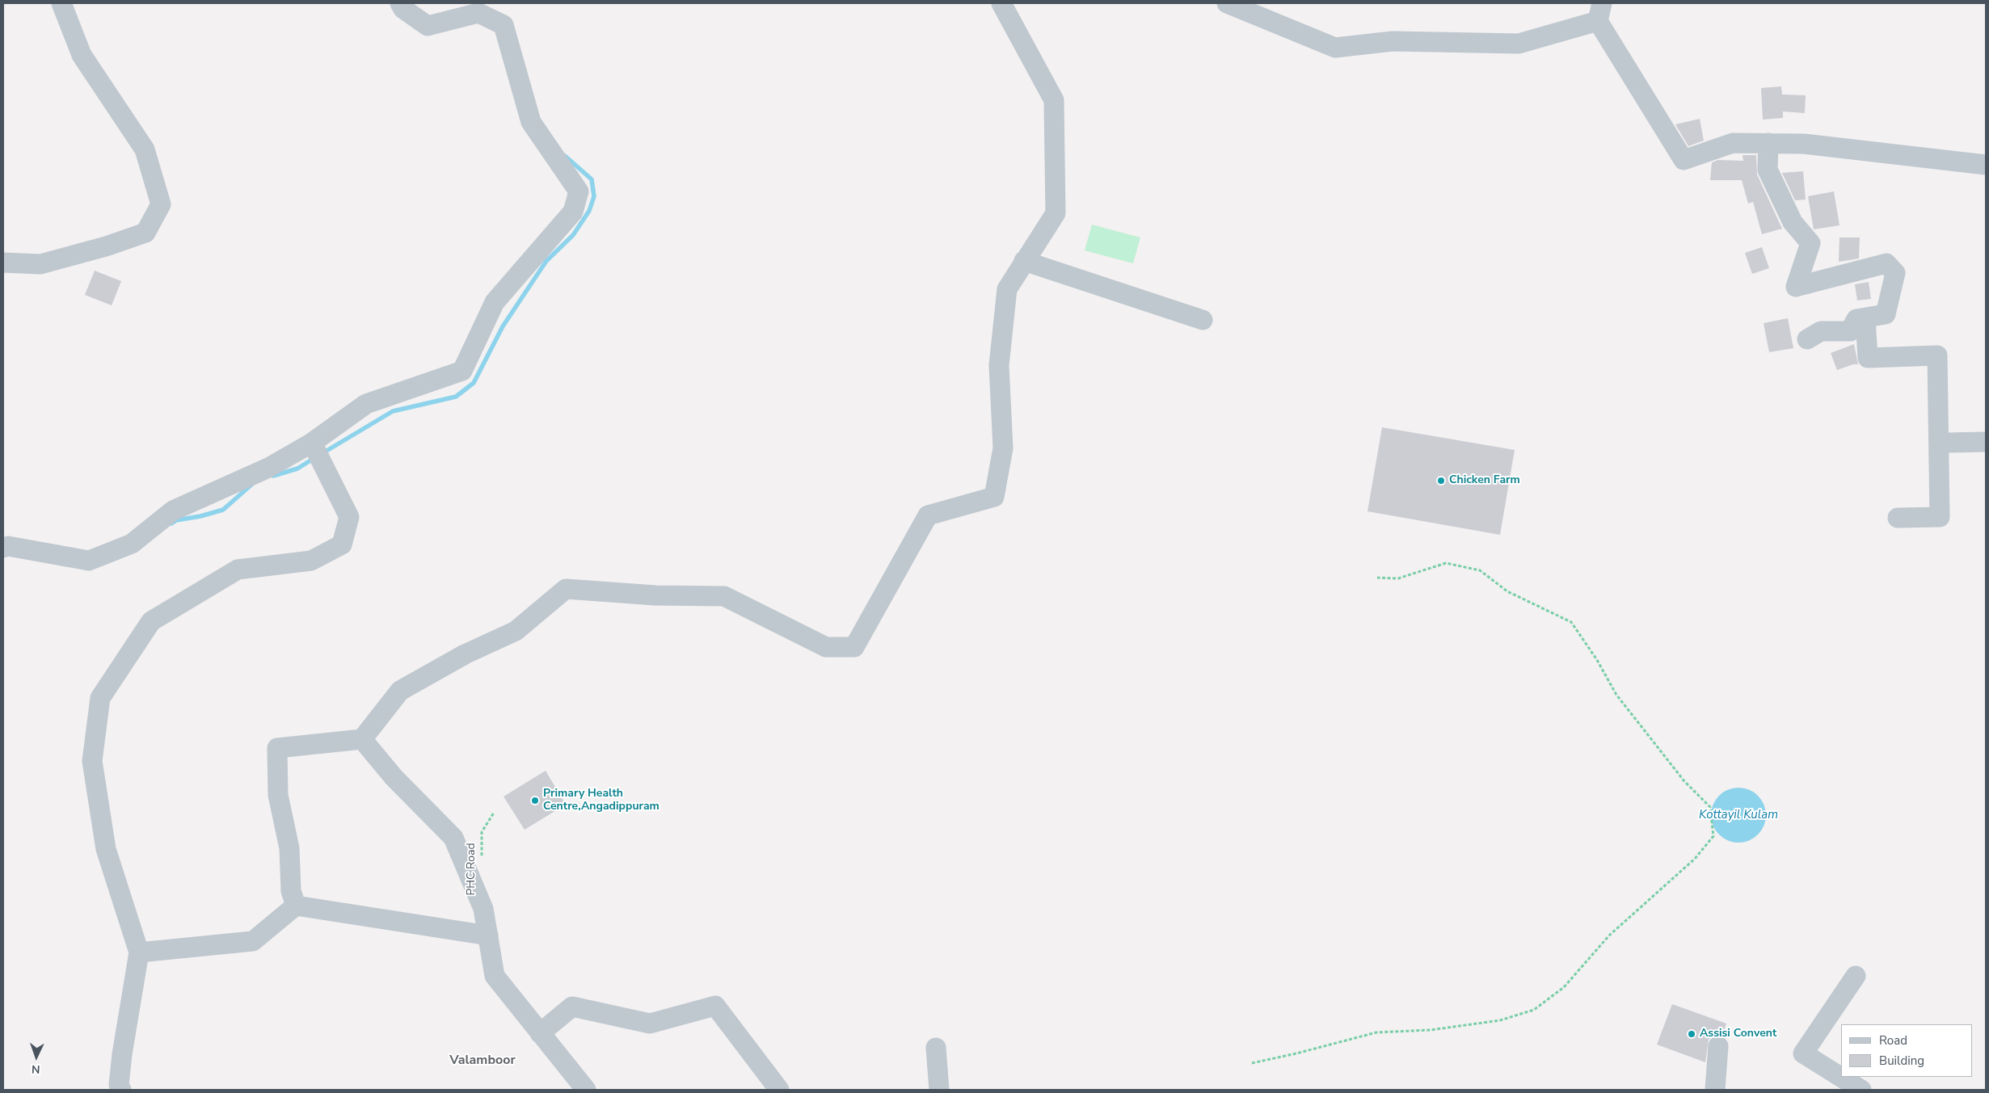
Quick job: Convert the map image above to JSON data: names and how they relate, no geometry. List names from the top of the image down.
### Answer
{
  "streets": {
    "path": ["PHC Road"]
  },
  "districts": ["Valamboor"],
  "water": ["Kottayil Kulam"],
  "places": ["Chicken Farm", "Primary Health Centre,Angadippuram", "Assisi Convent"],
  "legend": ["Road", "Building"],
  "north": "bottom"
}
